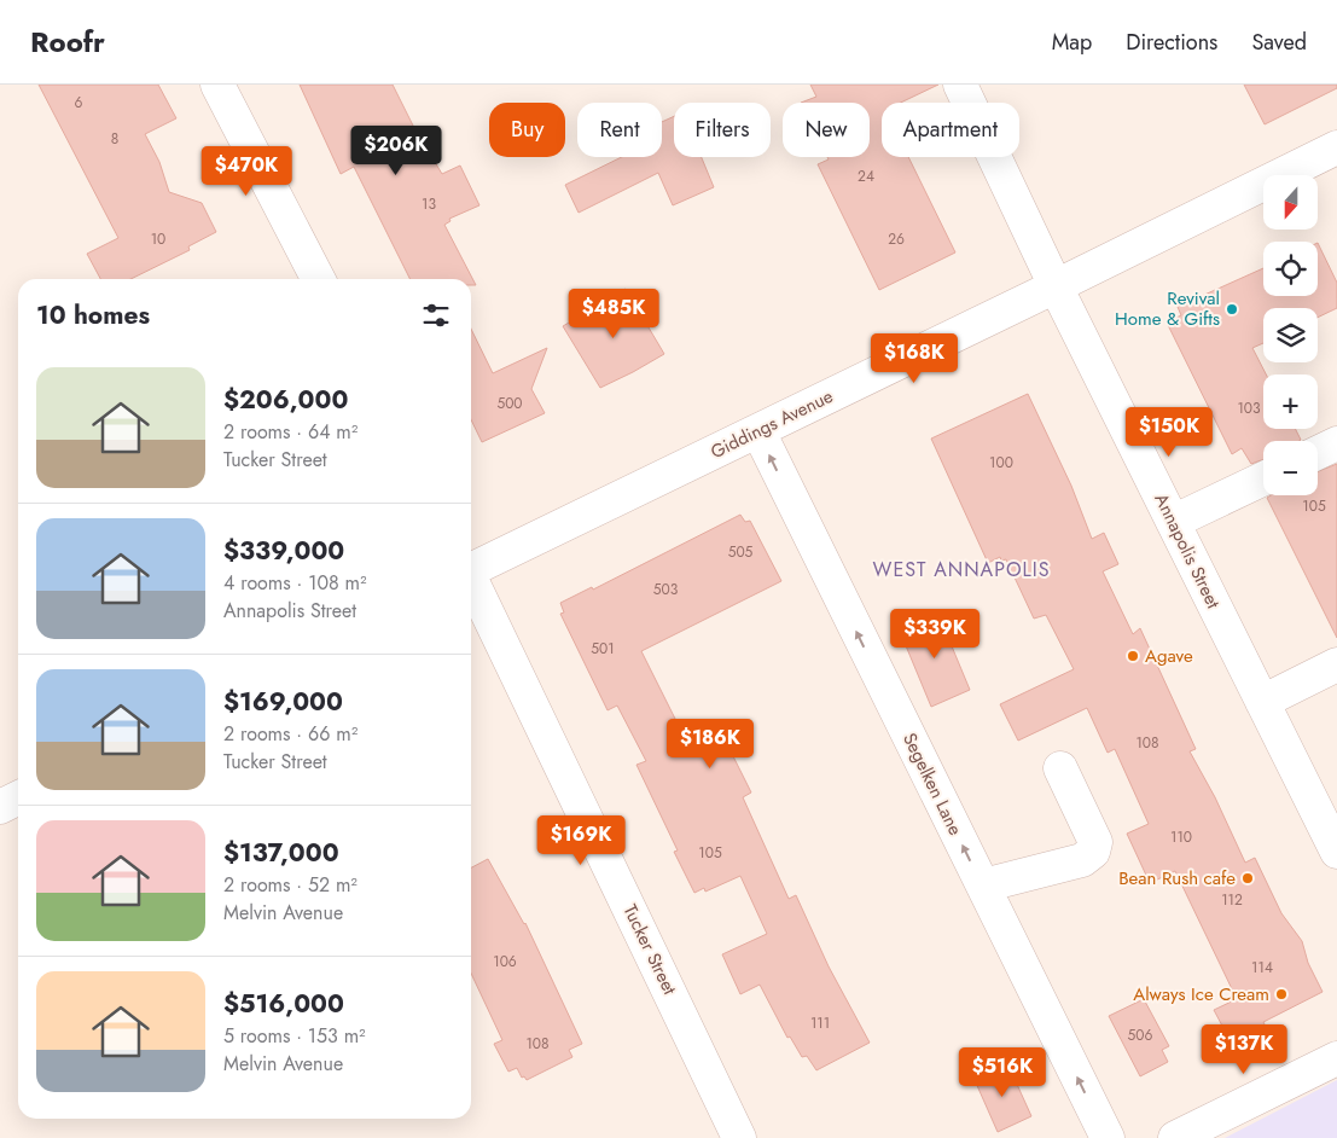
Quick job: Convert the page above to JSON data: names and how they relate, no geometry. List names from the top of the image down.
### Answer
{
  "streets": {
    "street": [
      "Giddings Avenue",
      "Annapolis Street",
      "Segelken Lane",
      "Tucker Street"
    ]
  },
  "crossings": [
    ["Giddings Avenue", "Annapolis Street"],
    ["Giddings Avenue", "Segelken Lane"]
  ],
  "one_way": ["Segelken Lane"],
  "districts": ["WEST ANNAPOLIS"],
  "places": [
    "Revival Home & Gifts",
    "Agave",
    "Bean Rush cafe",
    "Always Ice Cream"
  ],
  "house_numbers": [
    "6",
    "8",
    "24",
    "13",
    "10",
    "26",
    "500",
    "103",
    "100",
    "105",
    "505",
    "503",
    "501",
    "108",
    "110",
    "105",
    "112",
    "106",
    "114",
    "111",
    "506",
    "108"
  ],
  "north": "bottom",
  "page": {
    "header": "Roofr",
    "nav": ["Map", "Directions", "Saved"],
    "chip": [
      "Buy",
      "Rent",
      "Filters",
      "New",
      "Apartment"
    ],
    "price": [
      "$206K",
      "$470K",
      "$485K",
      "$168K",
      "$150K",
      "$339K",
      "$186K",
      "$169K",
      "$137K",
      "$516K"
    ],
    "map_buttons": ["+", "−"],
    "heading": "10 homes",
    "list": [
      {
        "name": "$206,000",
        "note": "2 rooms · 64 m² · Tucker Street"
      },
      {
        "name": "$339,000",
        "note": "4 rooms · 108 m² · Annapolis Street"
      },
      {
        "name": "$169,000",
        "note": "2 rooms · 66 m² · Tucker Street"
      },
      {
        "name": "$137,000",
        "note": "2 rooms · 52 m² · Melvin Avenue"
      },
      {
        "name": "$516,000",
        "note": "5 rooms · 153 m² · Melvin Avenue"
      }
    ]
  }
}
